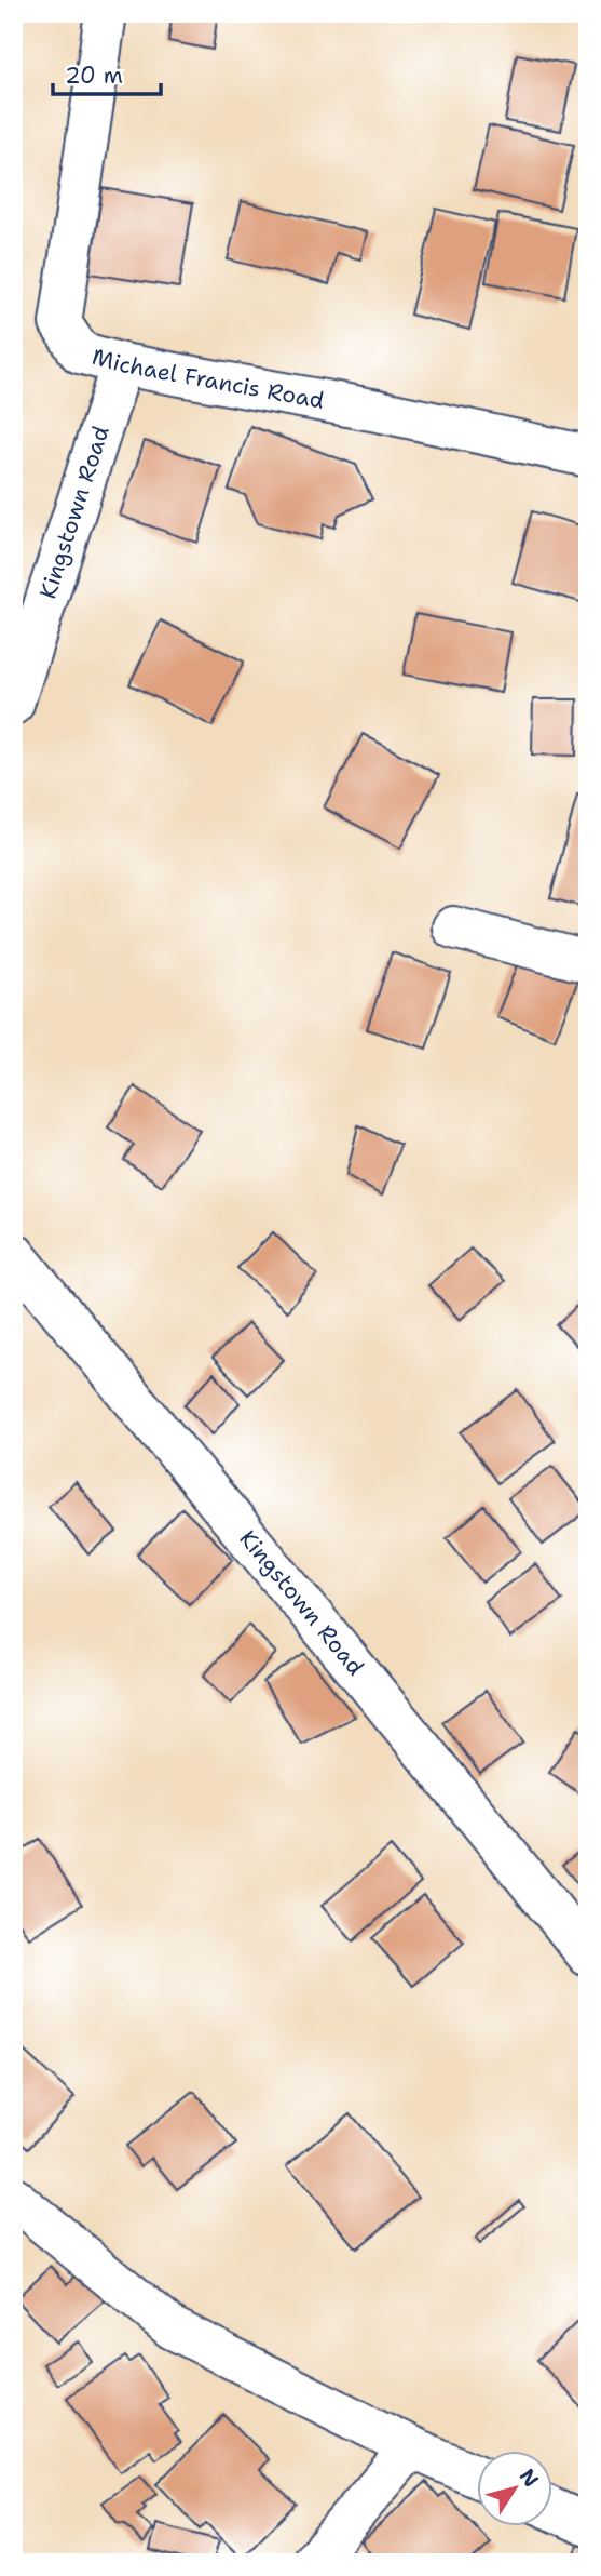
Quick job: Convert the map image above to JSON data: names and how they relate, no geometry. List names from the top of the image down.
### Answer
{
  "streets": {
    "street": ["Michael Francis Road", "Kingstown Road"]
  },
  "crossings": [
    ["Michael Francis Road", "Kingstown Road"]
  ],
  "scale_bar": "20 m",
  "north": "top right"
}
